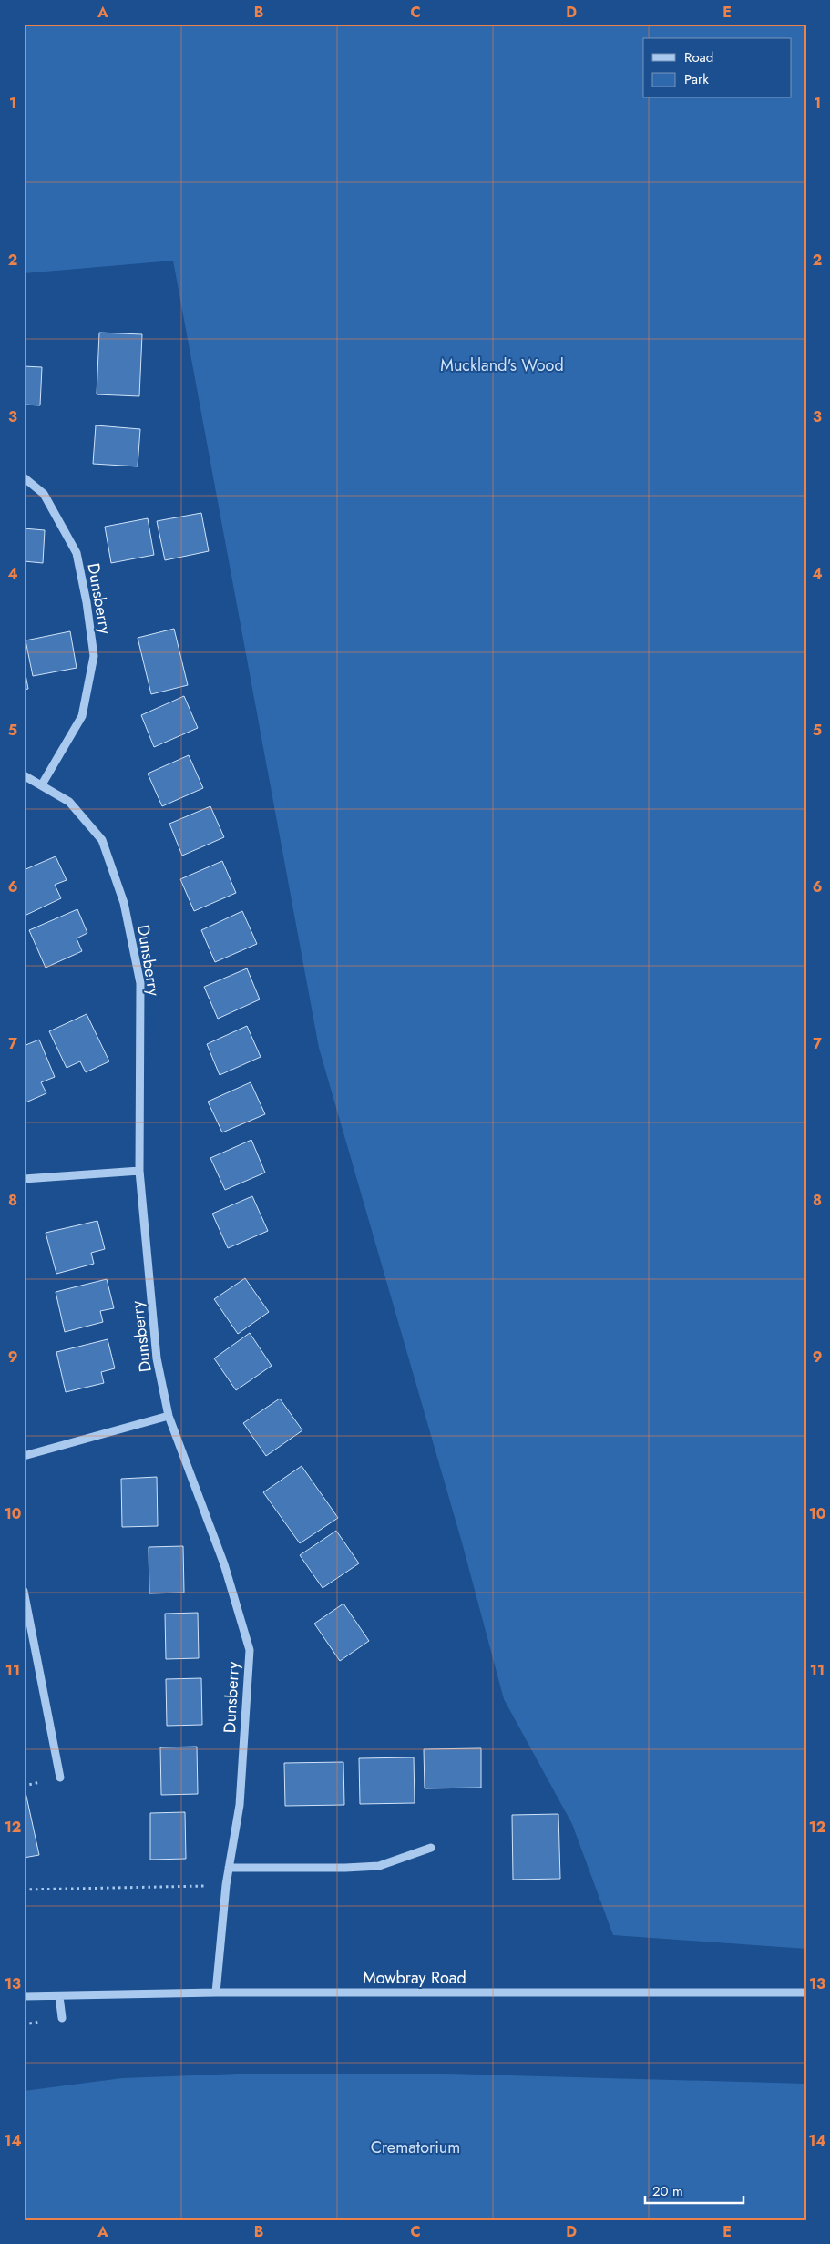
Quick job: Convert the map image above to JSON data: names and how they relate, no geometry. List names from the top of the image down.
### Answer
{
  "streets": {
    "street": ["Dunsberry", "Mowbray Road"]
  },
  "crossings": [
    ["Dunsberry", "Mowbray Road"]
  ],
  "parks": ["Muckland's Wood", "Crematorium"],
  "legend": ["Road", "Park"],
  "scale_bar": "20 m",
  "grid": {
    "columns": [
      "A",
      "B",
      "C",
      "D",
      "E"
    ],
    "rows": [
      "1",
      "2",
      "3",
      "4",
      "5",
      "6",
      "7",
      "8",
      "9",
      "10",
      "11",
      "12",
      "13",
      "14"
    ]
  }
}
